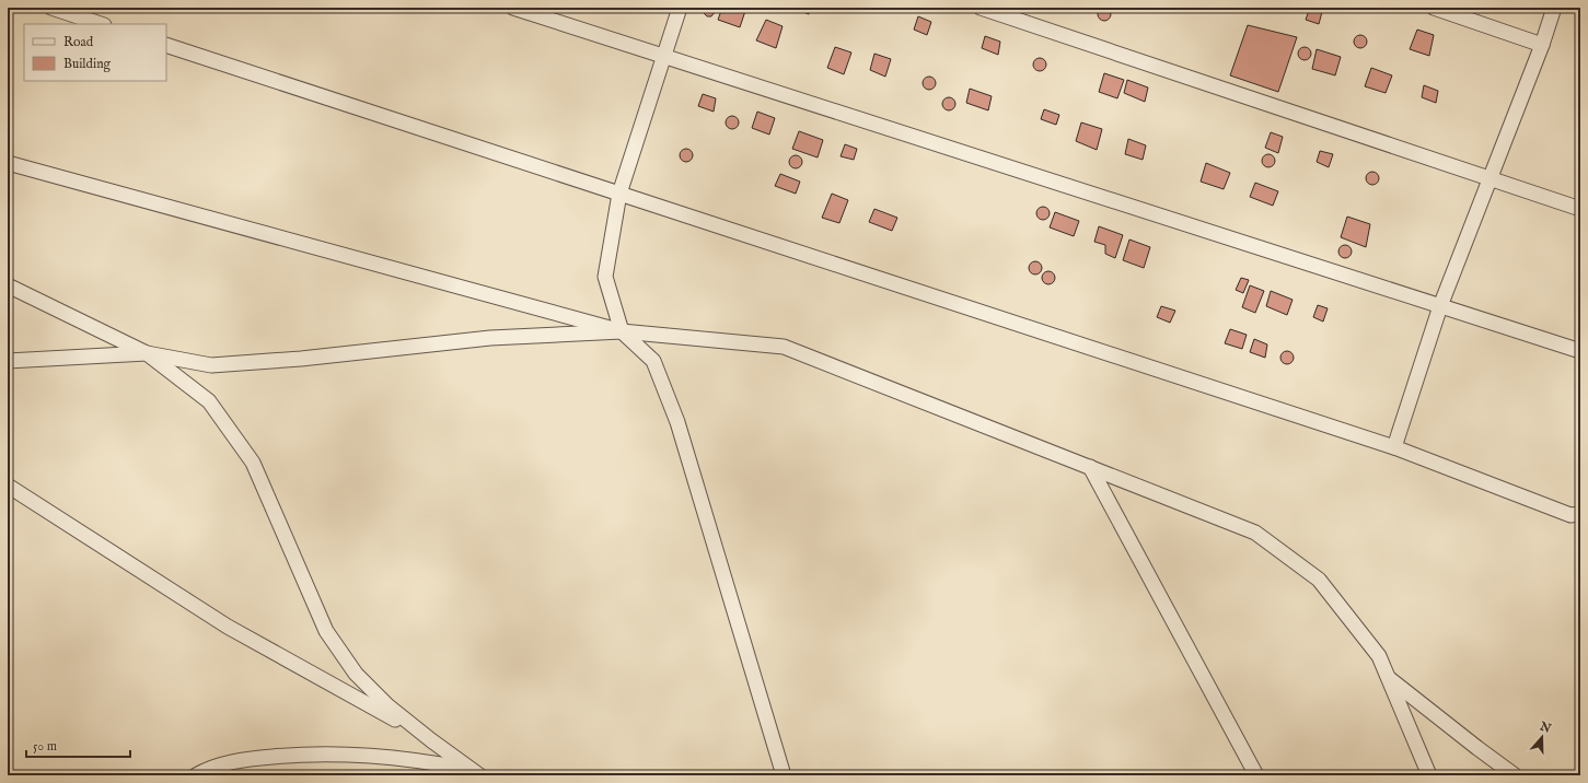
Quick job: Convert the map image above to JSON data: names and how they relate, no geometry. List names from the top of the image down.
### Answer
{
  "legend": ["Road", "Building"],
  "scale_bar": "50 m",
  "north": "top"
}
